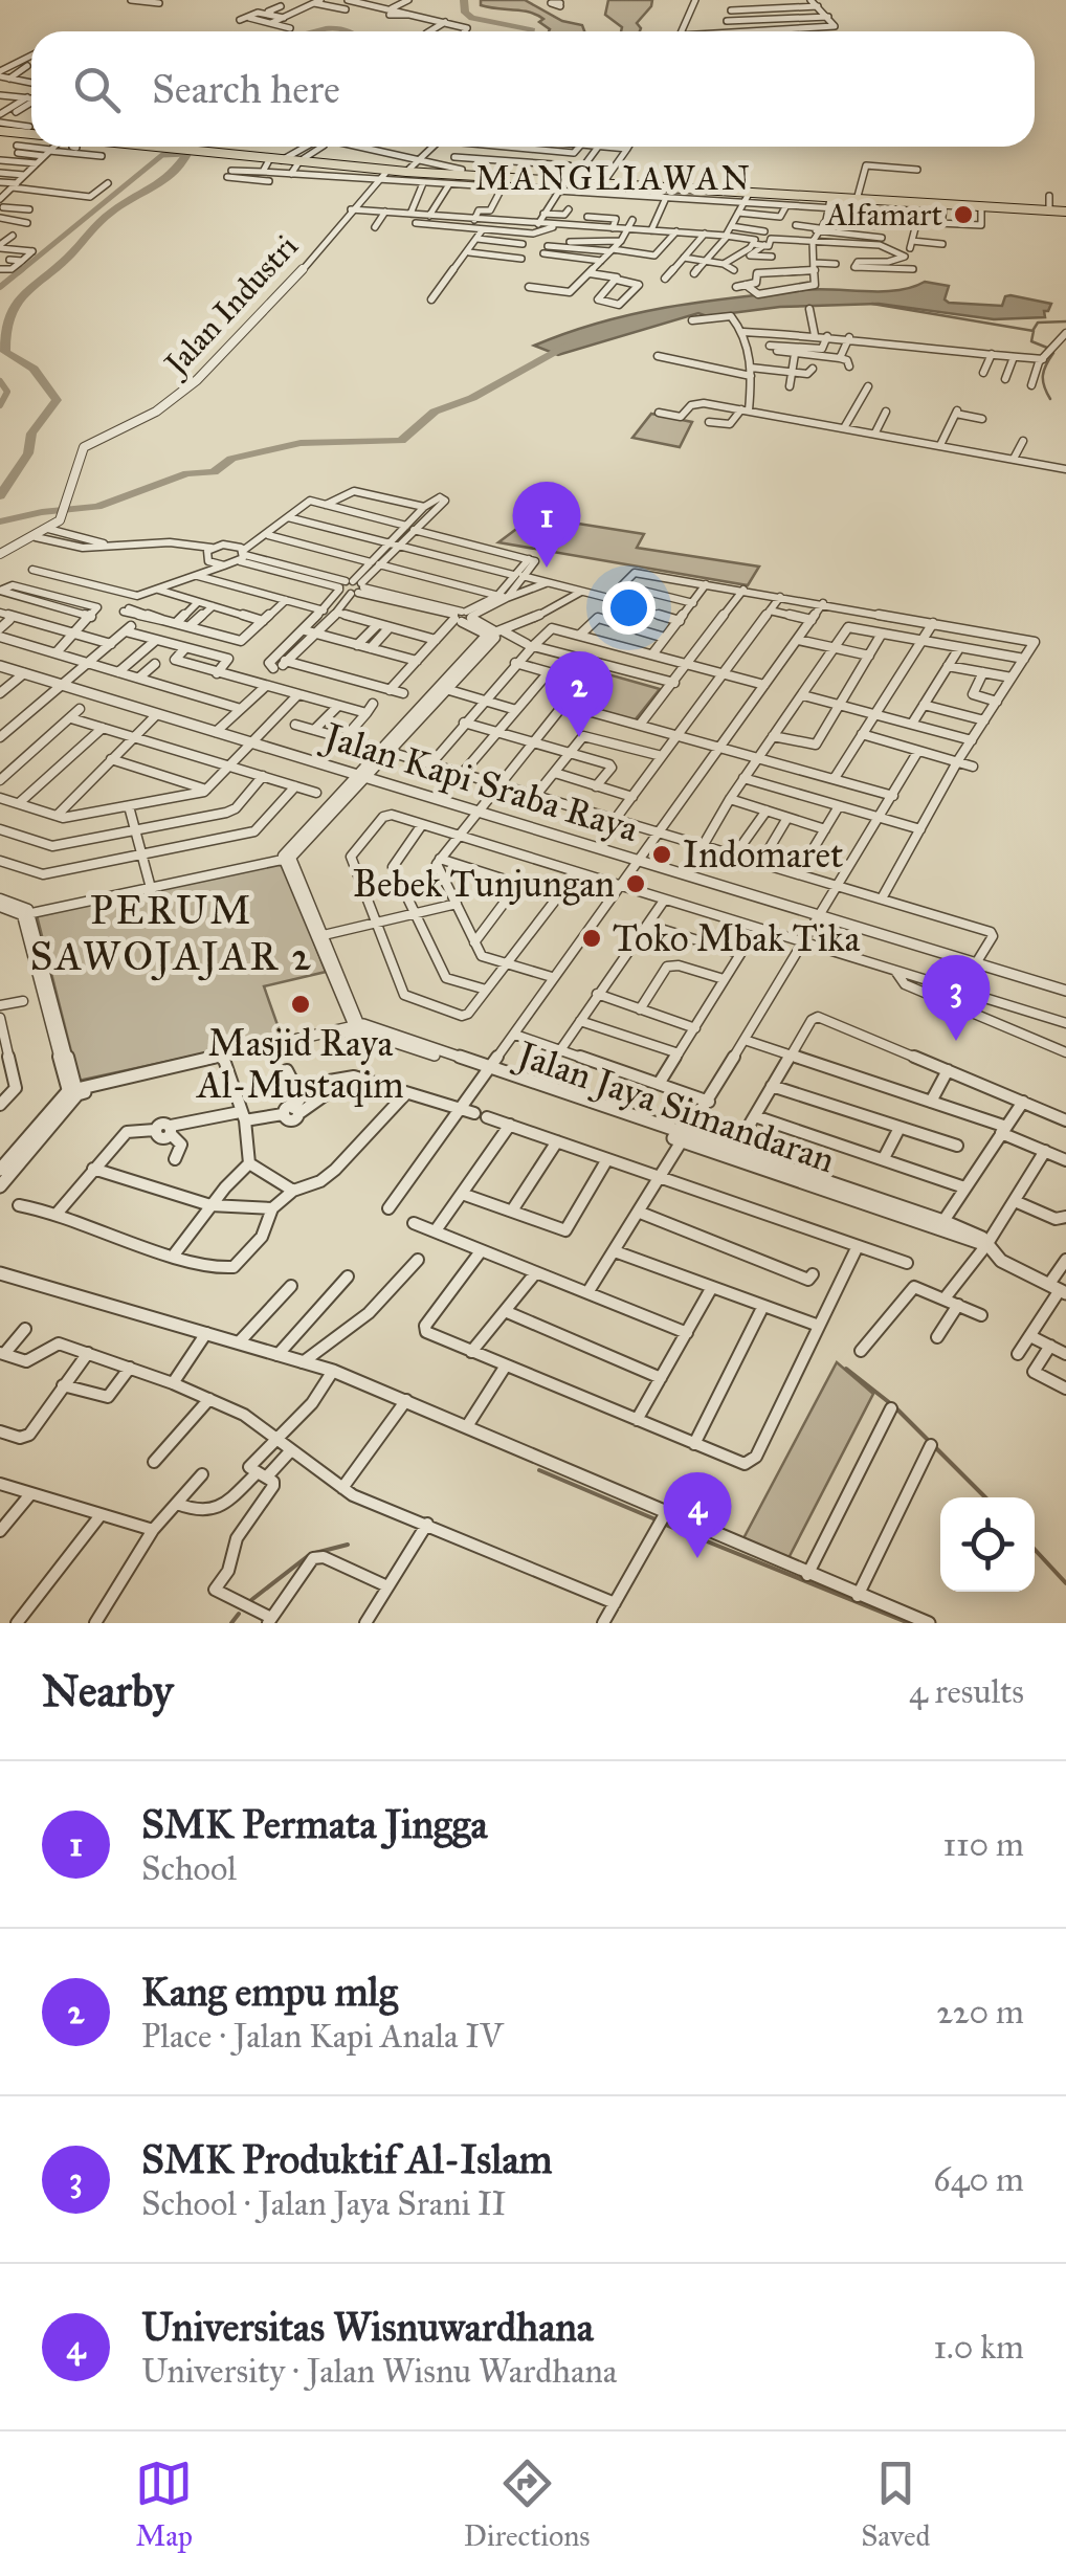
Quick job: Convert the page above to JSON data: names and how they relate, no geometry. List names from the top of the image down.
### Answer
{
  "streets": {
    "street": ["Jalan Industri", "Jalan Kapi Sraba Raya", "Jalan Jaya Simandaran"]
  },
  "districts": ["MANGLIAWAN", "PERUM SAWOJAJAR 2"],
  "places": [
    "Alfamart",
    "Indomaret",
    "Bebek Tunjungan",
    "Toko Mbak Tika",
    "Masjid Raya Al-Mustaqim"
  ],
  "page": {
    "search": "Search here",
    "pins": [
      "1",
      "2",
      "3",
      "4"
    ],
    "heading": ["Nearby", "4 results"],
    "list": [
      {
        "mark": "1",
        "name": "SMK Permata Jingga",
        "note": "School",
        "value": "110 m"
      },
      {
        "mark": "2",
        "name": "Kang empu mlg",
        "note": "Place · Jalan Kapi Anala IV",
        "value": "220 m"
      },
      {
        "mark": "3",
        "name": "SMK Produktif Al-Islam",
        "note": "School · Jalan Jaya Srani II",
        "value": "640 m"
      },
      {
        "mark": "4",
        "name": "Universitas Wisnuwardhana",
        "note": "University · Jalan Wisnu Wardhana",
        "value": "1.0 km"
      }
    ],
    "nav": ["Map", "Directions", "Saved"]
  }
}
